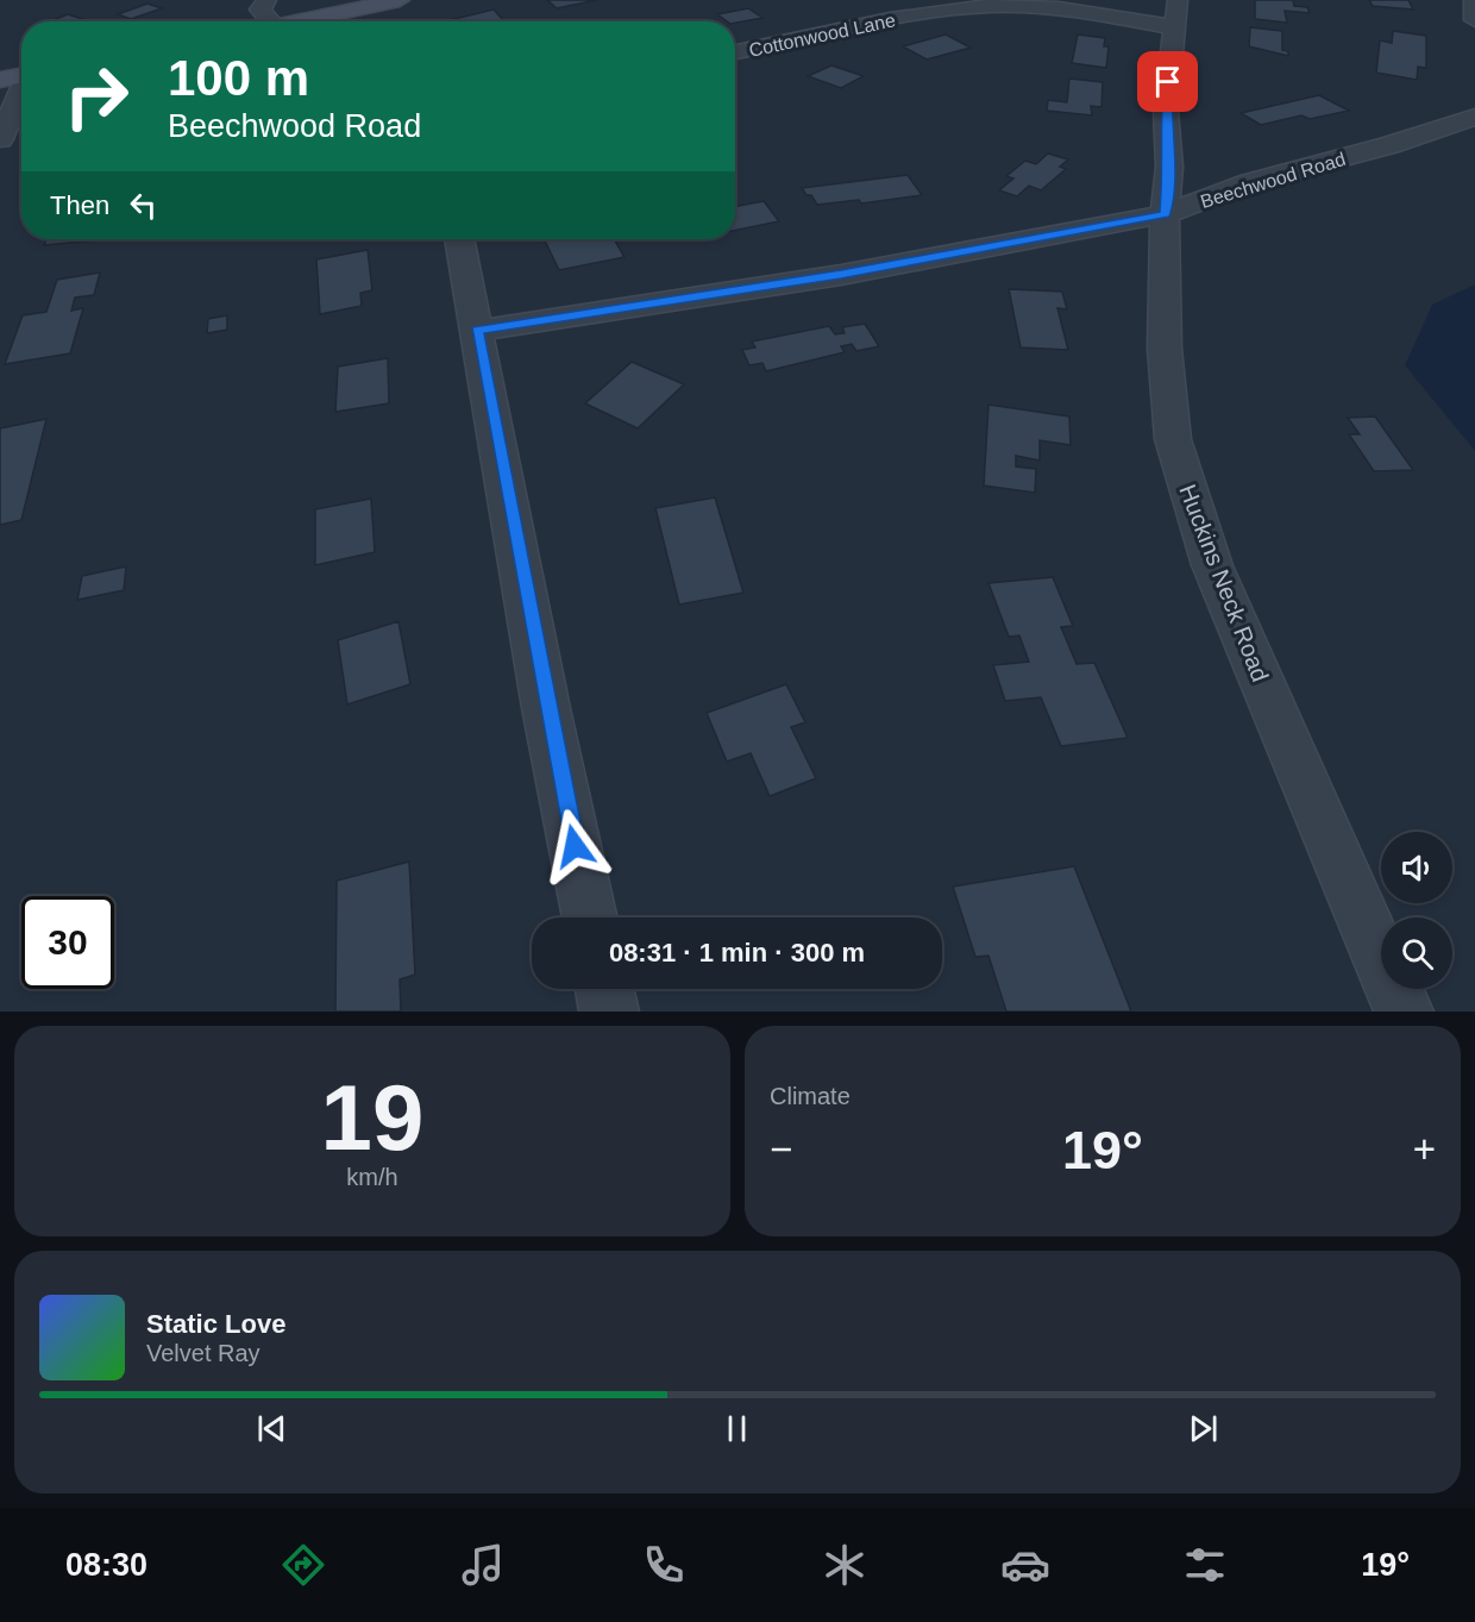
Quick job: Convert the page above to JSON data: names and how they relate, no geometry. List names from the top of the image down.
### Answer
{
  "streets": {
    "street": ["Cottonwood Lane", "Beechwood Road", "Huckins Neck Road"]
  },
  "crossings": [
    ["Cottonwood Lane", "Huckins Neck Road"],
    ["Beechwood Road", "Huckins Neck Road"]
  ],
  "page": {
    "turn": ["100 m", "Beechwood Road"],
    "then": "Then",
    "limit": "30",
    "trip": "08:31 · 1 min · 300 m",
    "tile": [
      ["19", "km/h"],
      "Climate"
    ],
    "heat": ["−", "19°", "+"],
    "song": ["Static Love", "Velvet Ray"],
    "tabs": ["08:30", "19°"]
  }
}
